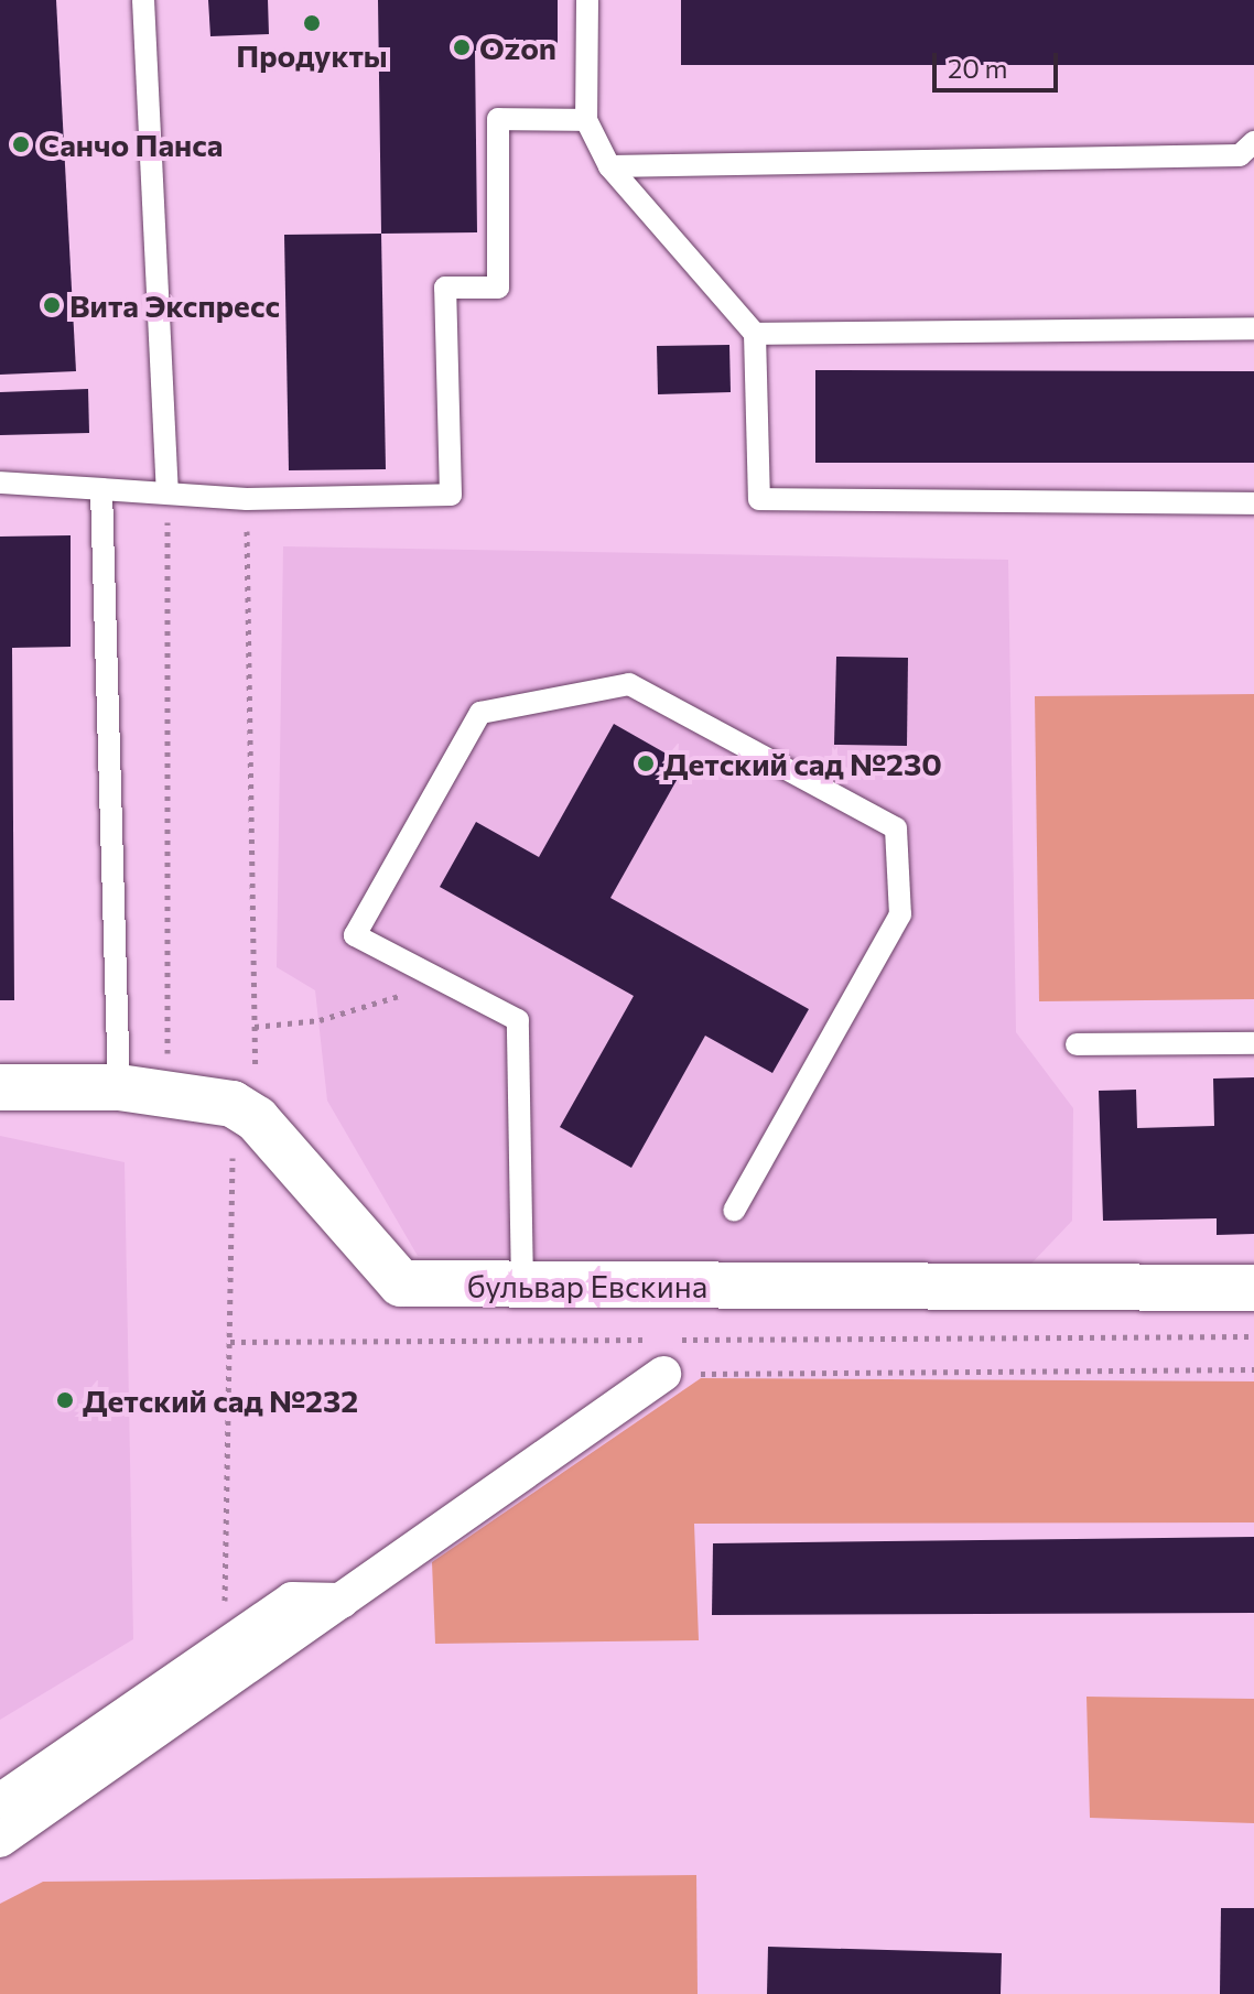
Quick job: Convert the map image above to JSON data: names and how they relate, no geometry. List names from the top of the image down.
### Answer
{
  "streets": {
    "street": ["бульвар Евскина"]
  },
  "places": [
    "Продукты",
    "Ozon",
    "Санчо Панса",
    "Вита Экспресс",
    "Детский сад №230",
    "Детский сад №232"
  ],
  "scale_bar": "20 m"
}
